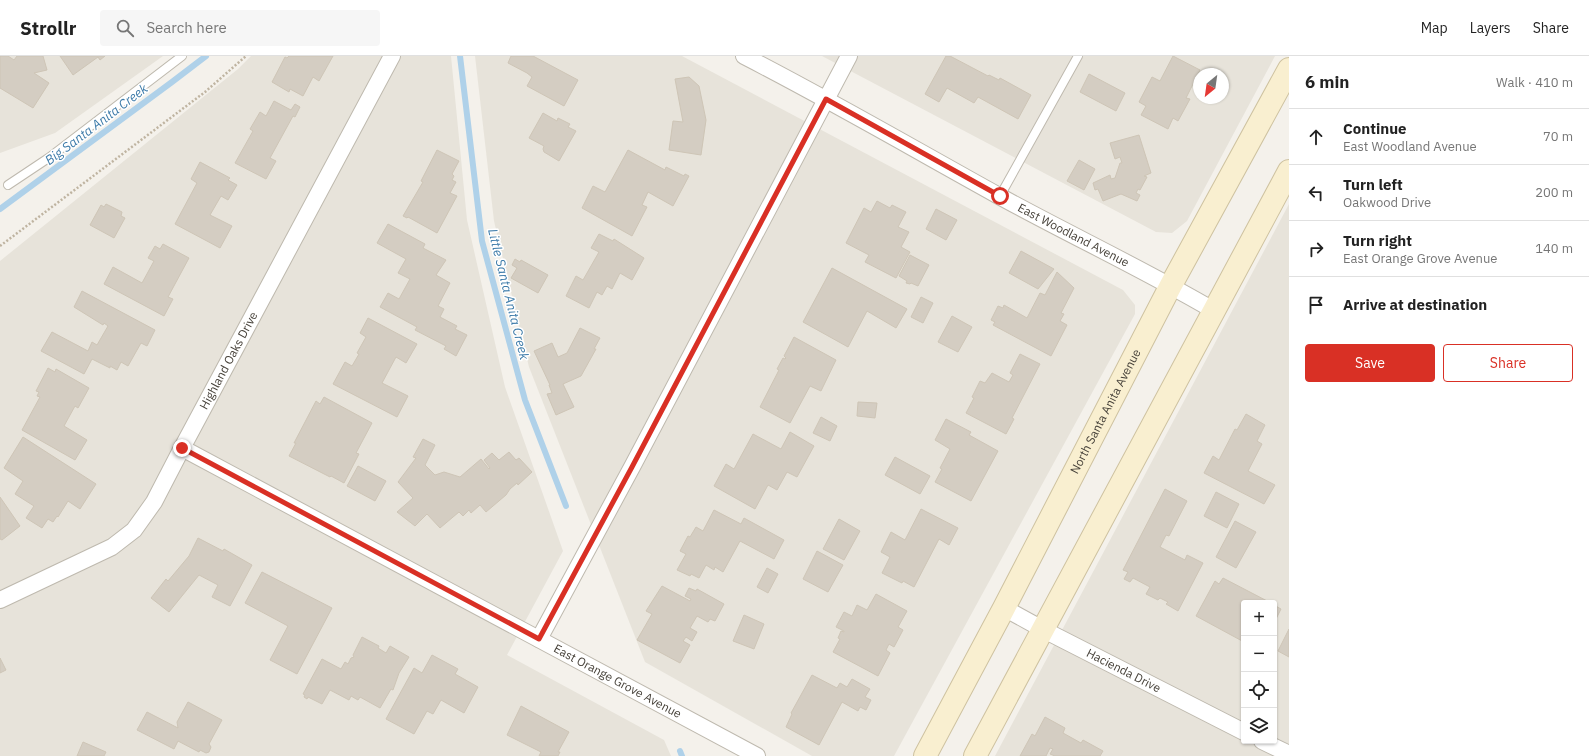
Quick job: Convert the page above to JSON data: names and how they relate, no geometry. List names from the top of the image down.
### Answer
{
  "streets": {
    "street": [
      "East Woodland Avenue",
      "Highland Oaks Drive",
      "North Santa Anita Avenue",
      "Hacienda Drive",
      "East Orange Grove Avenue"
    ]
  },
  "crossings": [
    ["East Woodland Avenue", "North Santa Anita Avenue"],
    ["Highland Oaks Drive", "East Orange Grove Avenue"],
    ["North Santa Anita Avenue", "Hacienda Drive"]
  ],
  "water": ["Big Santa Anita Creek", "Little Santa Anita Creek"],
  "north": "bottom left",
  "page": {
    "header": "Strollr",
    "search": "Search here",
    "nav": ["Map", "Layers", "Share"],
    "heading": ["6 min", "Walk · 410 m"],
    "list": [
      ["Continue", "East Woodland Avenue", "70 m"],
      ["Turn left", "Oakwood Drive", "200 m"],
      ["Turn right", "East Orange Grove Avenue", "140 m"],
      "Arrive at destination"
    ],
    "buttons": ["Save", "Share"],
    "map_buttons": ["+", "−"]
  }
}
